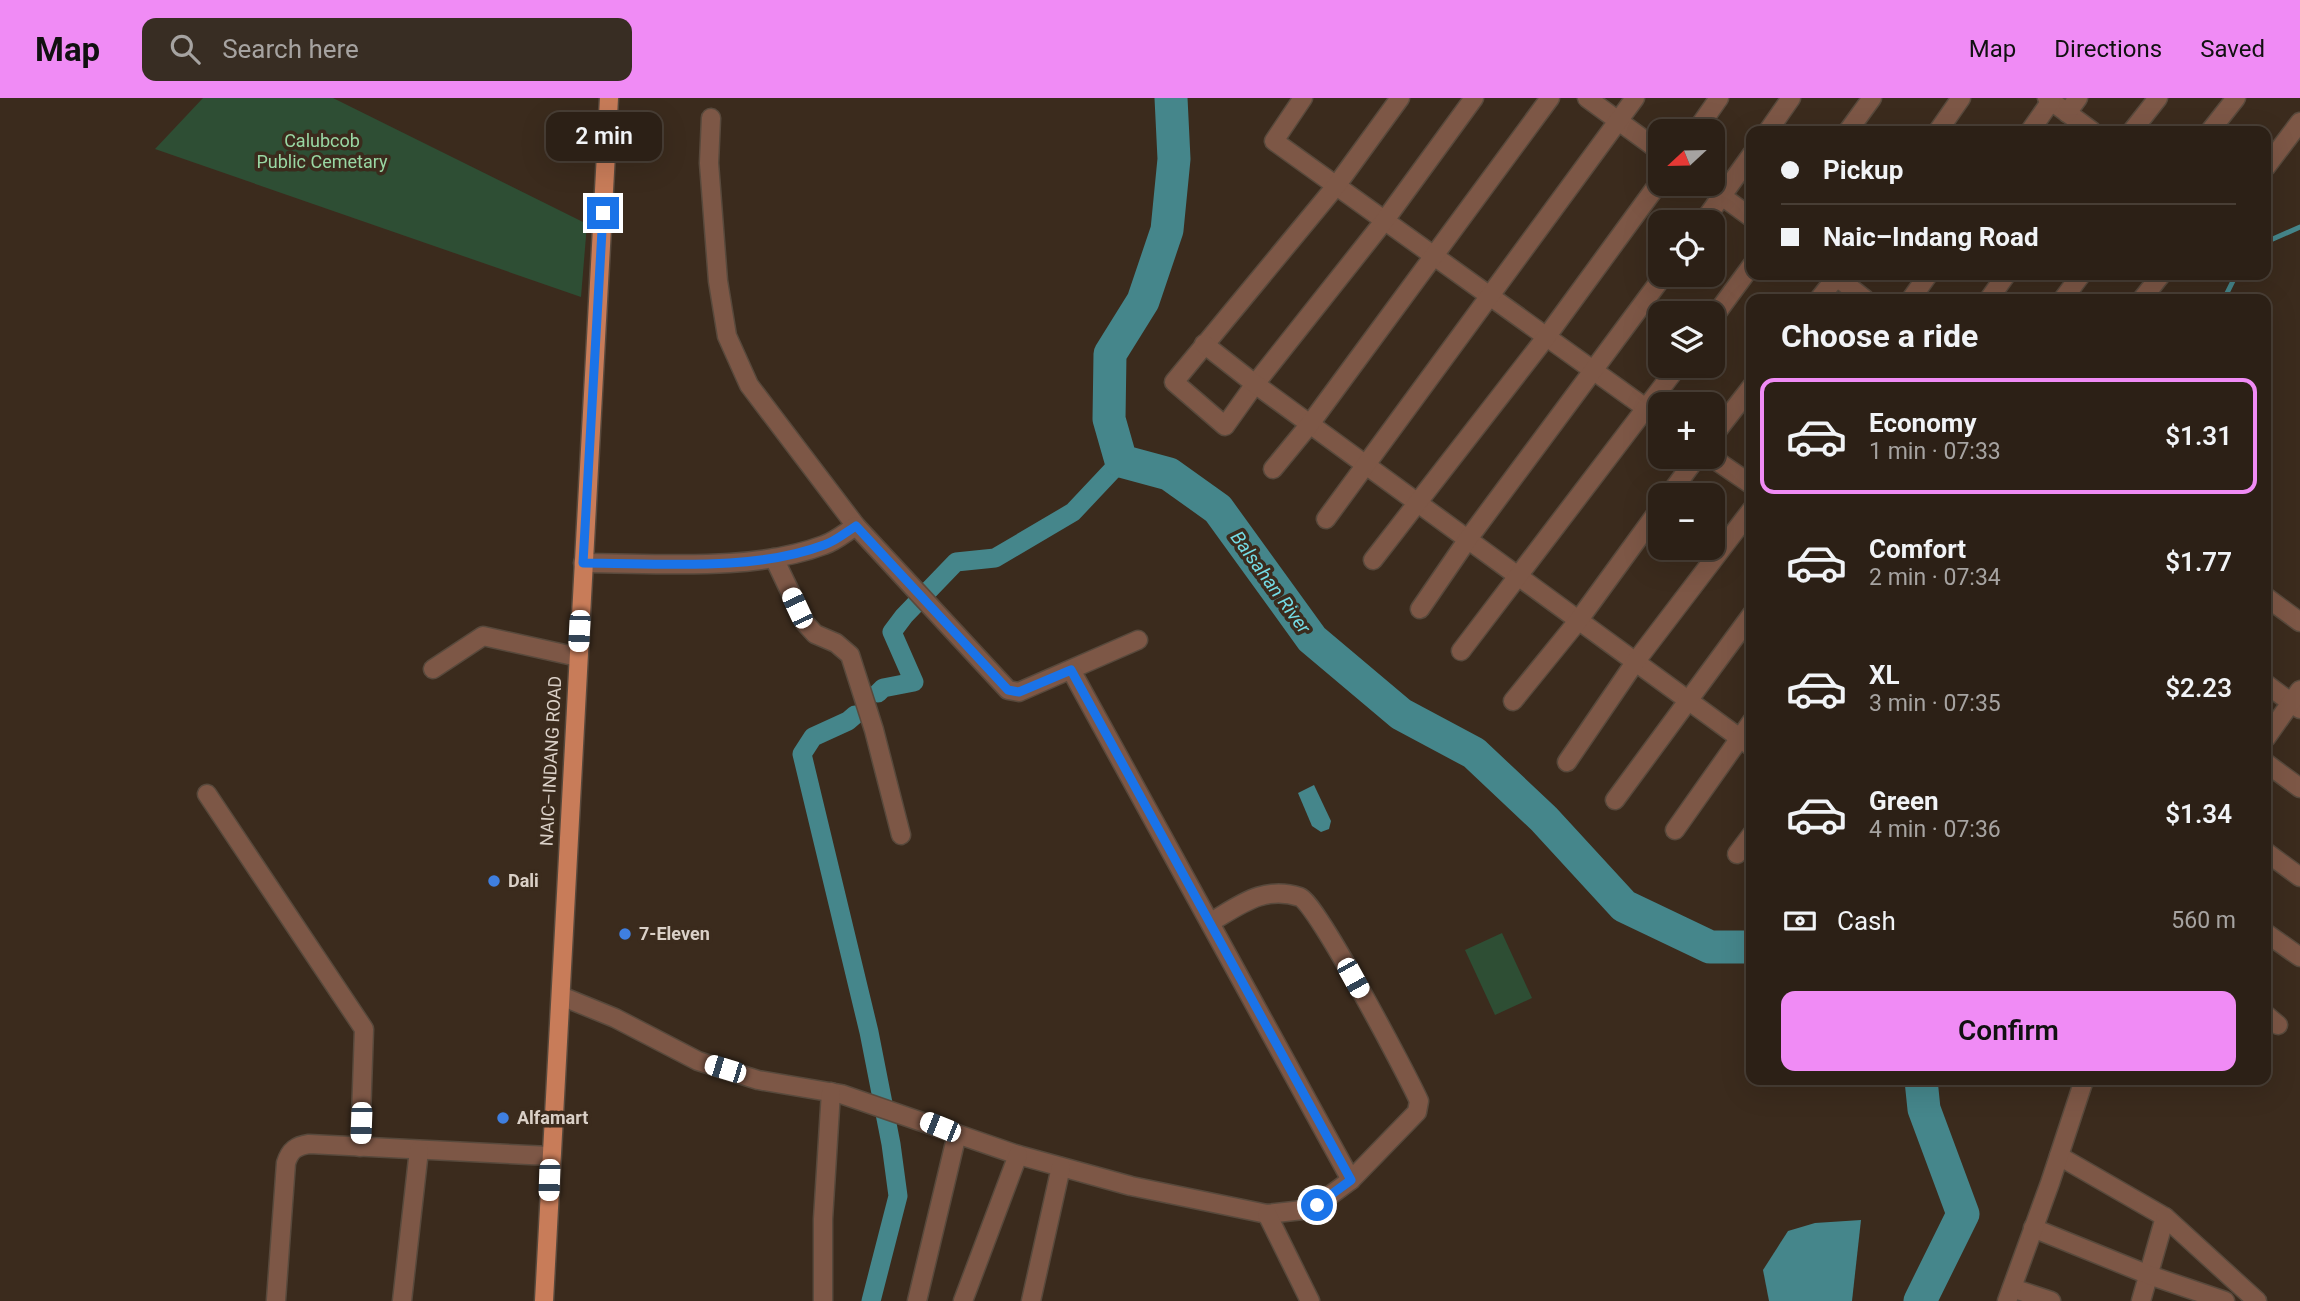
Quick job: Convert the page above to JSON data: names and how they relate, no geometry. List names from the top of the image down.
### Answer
{
  "streets": {
    "main road": ["NAIC–INDANG ROAD"]
  },
  "water": ["Balsahan River"],
  "parks": ["Calubcob Public Cemetary"],
  "places": ["Dali", "7-Eleven", "Alfamart"],
  "north": "left",
  "page": {
    "header": "Map",
    "search": "Search here",
    "nav": ["Map", "Directions", "Saved"],
    "bubble": "2 min",
    "map_buttons": ["+", "−"],
    "banner": ["Pickup", "Naic–Indang Road"],
    "heading": "Choose a ride",
    "list": [
      {
        "name": "Economy",
        "note": "1 min · 07:33",
        "value": "$1.31"
      },
      {
        "name": "Comfort",
        "note": "2 min · 07:34",
        "value": "$1.77"
      },
      {
        "name": "XL",
        "note": "3 min · 07:35",
        "value": "$2.23"
      },
      {
        "name": "Green",
        "note": "4 min · 07:36",
        "value": "$1.34"
      }
    ],
    "pay": ["Cash", "560 m"],
    "buttons": "Confirm"
  }
}
